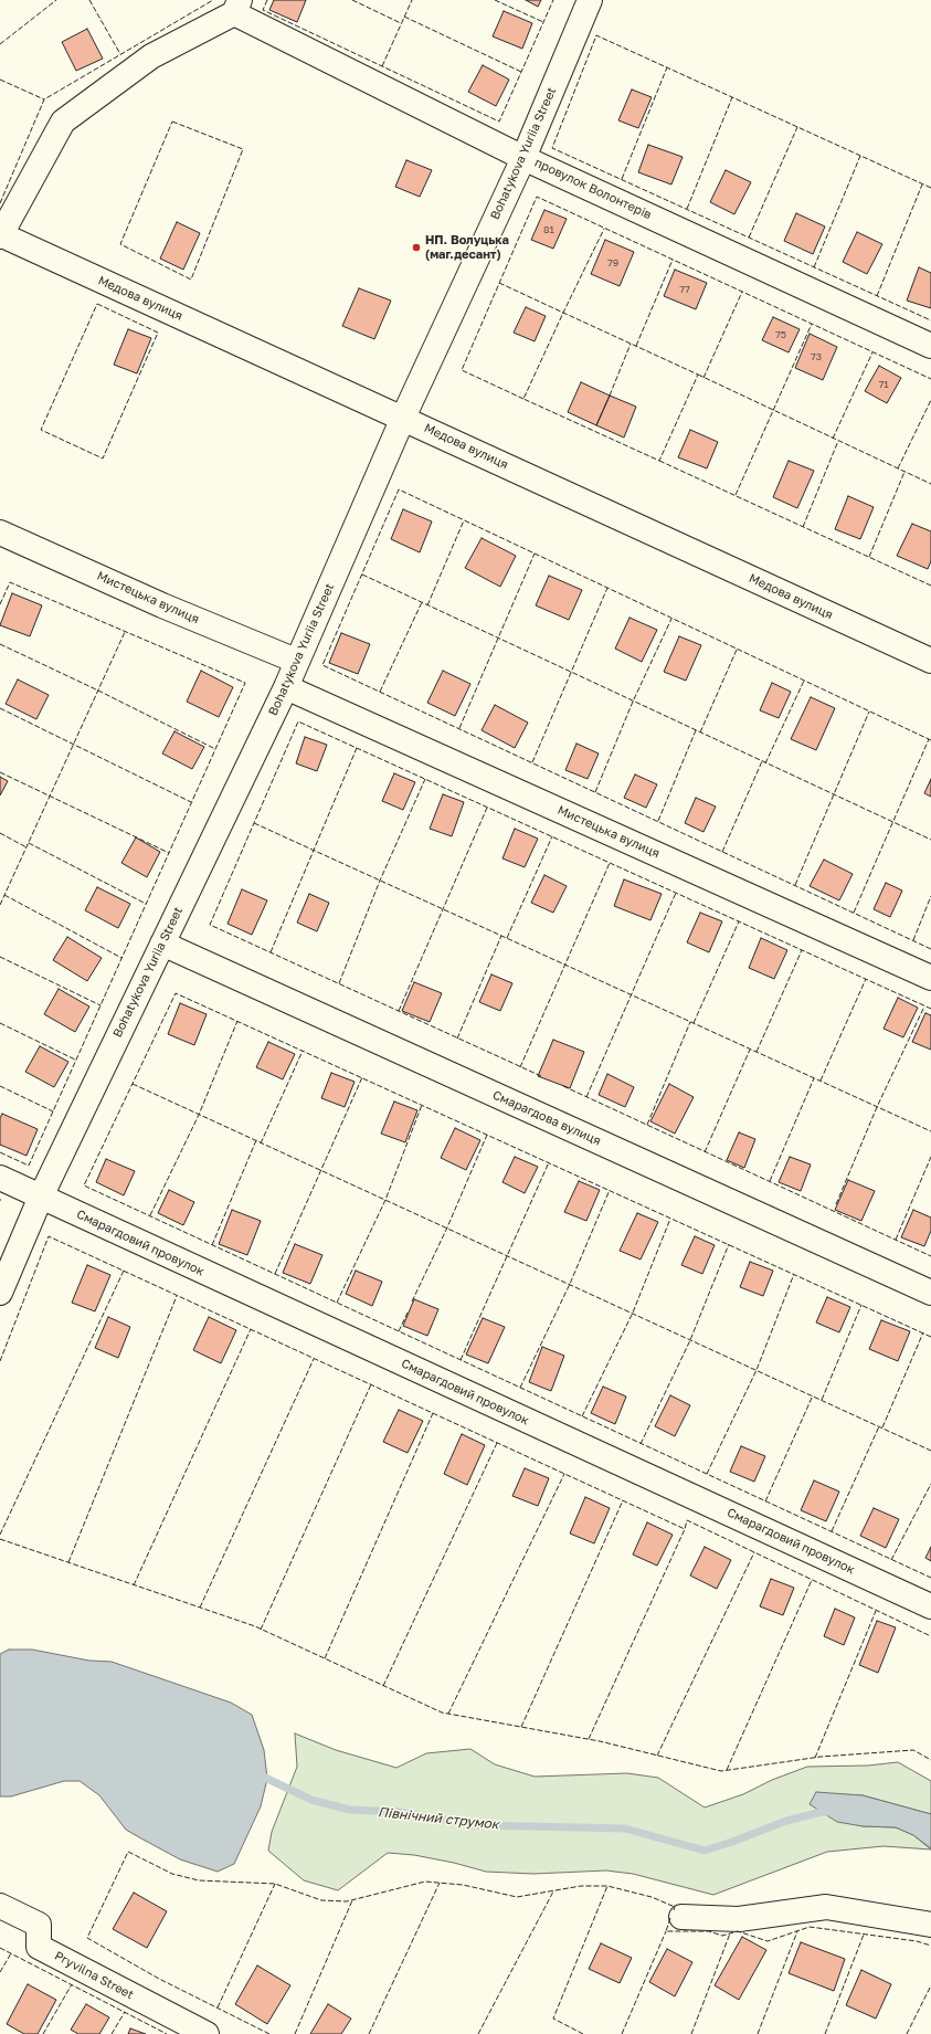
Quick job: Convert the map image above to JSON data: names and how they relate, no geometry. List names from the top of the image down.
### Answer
{
  "streets": {
    "street": [
      "Bohatykova Yuriia Street",
      "провулок Волонтерів",
      "Медова вулиця",
      "Мистецька вулиця",
      "Смарагдова вулиця",
      "Смарагдовий провулок",
      "Pryvilna Street"
    ]
  },
  "crossings": [
    ["Bohatykova Yuriia Street", "провулок Волонтерів"],
    ["Bohatykova Yuriia Street", "Медова вулиця"],
    ["Bohatykova Yuriia Street", "Мистецька вулиця"],
    ["Bohatykova Yuriia Street", "Смарагдова вулиця"],
    ["Bohatykova Yuriia Street", "Смарагдовий провулок"]
  ],
  "water": ["Північний струмок"],
  "places": ["НП. Волуцька (маг.десант)"],
  "house_numbers": [
    "81",
    "79",
    "77",
    "75",
    "73",
    "71"
  ]
}
